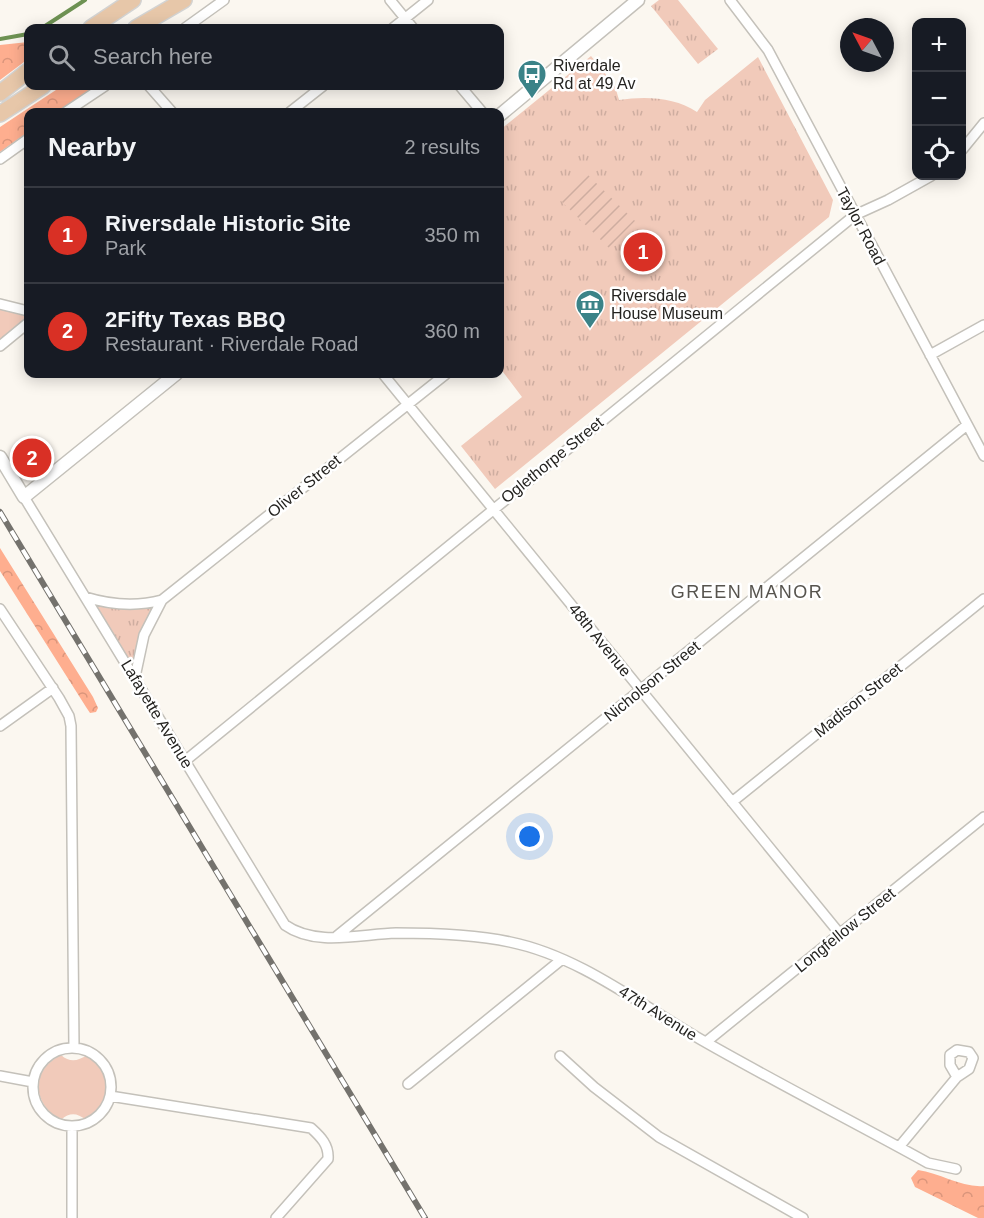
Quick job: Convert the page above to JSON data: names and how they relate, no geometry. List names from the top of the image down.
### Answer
{
  "streets": {
    "street": [
      "Taylor Road",
      "Oglethorpe Street",
      "Oliver Street",
      "48th Avenue",
      "Nicholson Street",
      "Madison Street",
      "Lafayette Avenue",
      "Longfellow Street",
      "47th Avenue"
    ]
  },
  "crossings": [
    ["Taylor Road", "Oglethorpe Street"],
    ["Taylor Road", "Nicholson Street"],
    ["Oglethorpe Street", "48th Avenue"],
    ["Oglethorpe Street", "Lafayette Avenue"],
    ["Oliver Street", "48th Avenue"],
    ["Oliver Street", "Lafayette Avenue"],
    ["48th Avenue", "Nicholson Street"],
    ["48th Avenue", "Madison Street"],
    ["48th Avenue", "Longfellow Street"],
    ["Nicholson Street", "Lafayette Avenue"],
    ["Nicholson Street", "47th Avenue"],
    ["Lafayette Avenue", "47th Avenue"],
    ["Longfellow Street", "47th Avenue"]
  ],
  "districts": ["GREEN MANOR"],
  "places": {
    "bus stop": ["Riverdale Rd at 49 Av"],
    "museum": ["Riversdale House Museum"]
  },
  "north": "top left",
  "page": {
    "map_buttons": ["+", "−"],
    "search": "Search here",
    "heading": ["Nearby", "2 results"],
    "list": [
      {
        "mark": "1",
        "name": "Riversdale Historic Site",
        "note": "Park",
        "value": "350 m"
      },
      {
        "mark": "2",
        "name": "2Fifty Texas BBQ",
        "note": "Restaurant · Riverdale Road",
        "value": "360 m"
      }
    ],
    "pins": ["1", "2"]
  }
}
